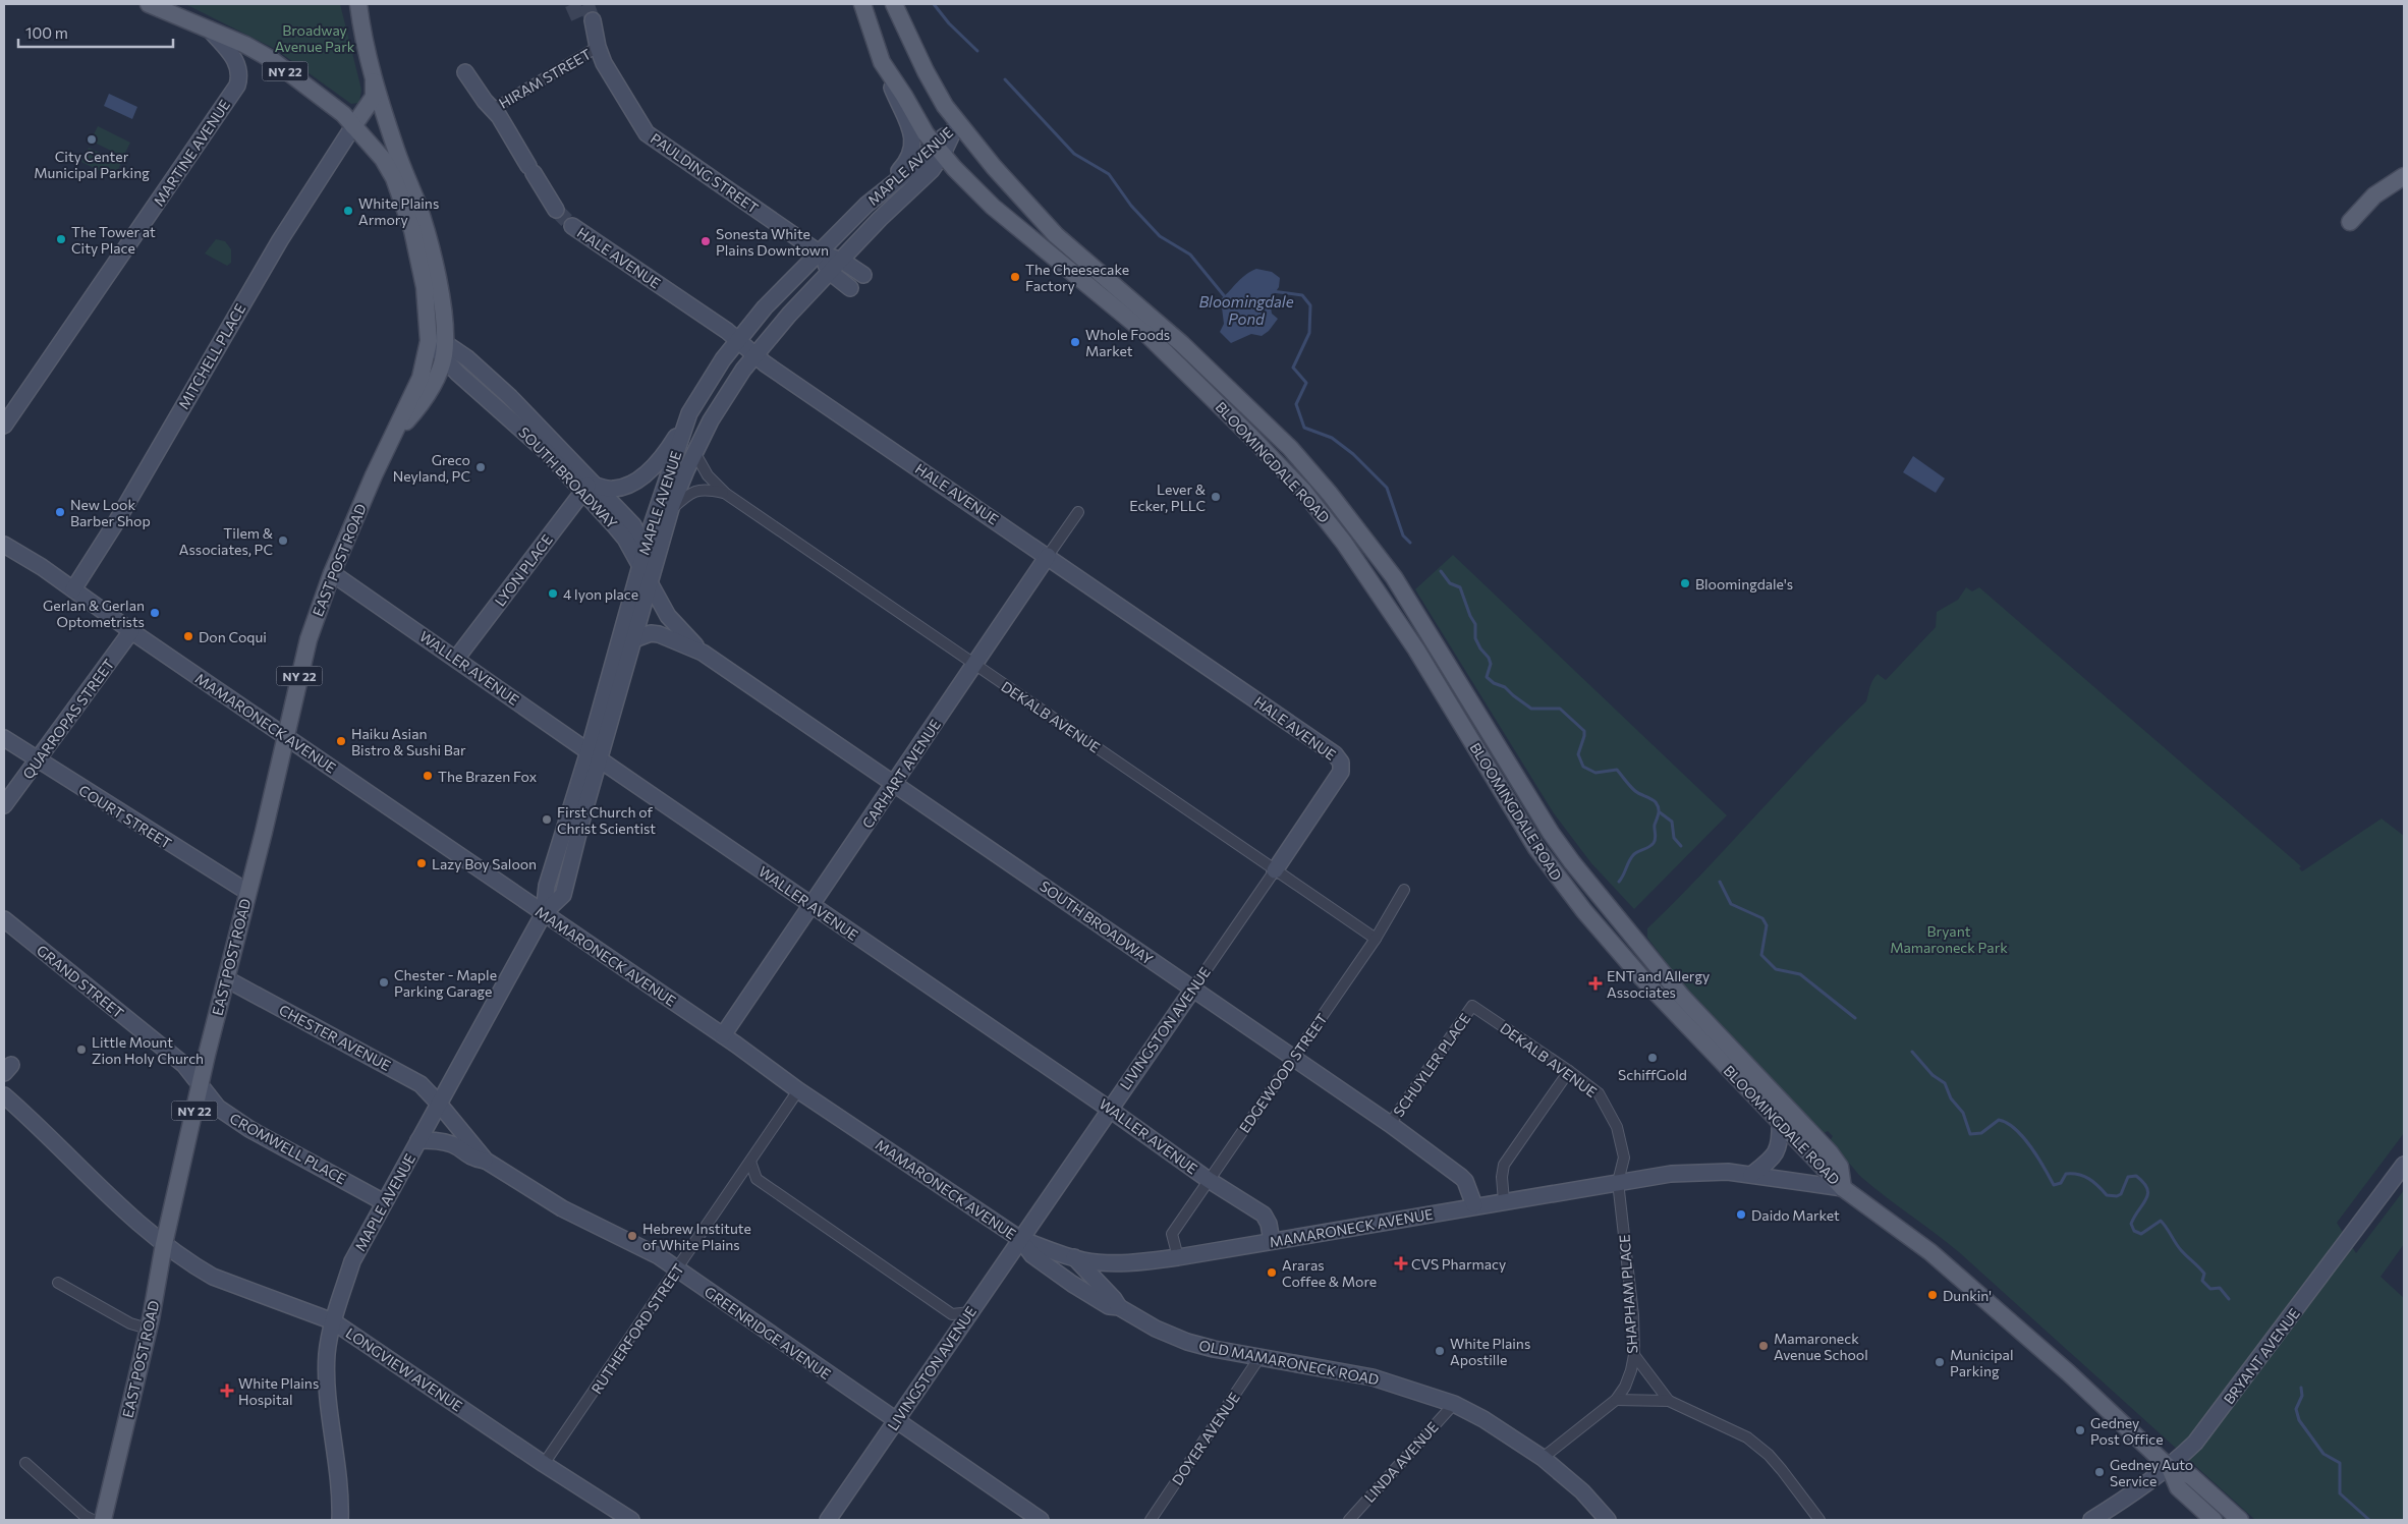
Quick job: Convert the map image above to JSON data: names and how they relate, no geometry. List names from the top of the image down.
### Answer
{
  "streets": {
    "main road": ["NY 22", "BLOOMINGDALE ROAD", "EAST POST ROAD"],
    "street": [
      "HIRAM STREET",
      "MARTINE AVENUE",
      "MAPLE AVENUE",
      "PAULDING STREET",
      "HALE AVENUE",
      "MITCHELL PLACE",
      "SOUTH BROADWAY",
      "LYON PLACE",
      "WALLER AVENUE",
      "DEKALB AVENUE",
      "QUARROPAS STREET",
      "MAMARONECK AVENUE",
      "CARHART AVENUE",
      "COURT STREET",
      "GRAND STREET",
      "LIVINGSTON AVENUE",
      "CHESTER AVENUE",
      "SCHUYLER PLACE",
      "EDGEWOOD STREET",
      "CROMWELL PLACE",
      "SHAPHAM PLACE",
      "RUTHERFORD STREET",
      "GREENRIDGE AVENUE",
      "BRYANT AVENUE",
      "OLD MAMARONECK ROAD",
      "LONGVIEW AVENUE",
      "DOYER AVENUE",
      "LINDA AVENUE"
    ]
  },
  "crossings": [
    ["NY 22", "MARTINE AVENUE"],
    ["NY 22", "MITCHELL PLACE"],
    ["NY 22", "SOUTH BROADWAY"],
    ["NY 22", "EAST POST ROAD"],
    ["HIRAM STREET", "PAULDING STREET"],
    ["MAPLE AVENUE", "PAULDING STREET"],
    ["MAPLE AVENUE", "HALE AVENUE"],
    ["MAPLE AVENUE", "BLOOMINGDALE ROAD"],
    ["MAPLE AVENUE", "SOUTH BROADWAY"],
    ["MAPLE AVENUE", "WALLER AVENUE"],
    ["MAPLE AVENUE", "DEKALB AVENUE"],
    ["MAPLE AVENUE", "MAMARONECK AVENUE"],
    ["MAPLE AVENUE", "CHESTER AVENUE"],
    ["MAPLE AVENUE", "CROMWELL PLACE"],
    ["MAPLE AVENUE", "GREENRIDGE AVENUE"],
    ["MAPLE AVENUE", "LONGVIEW AVENUE"],
    ["HALE AVENUE", "CARHART AVENUE"],
    ["HALE AVENUE", "LIVINGSTON AVENUE"],
    ["MITCHELL PLACE", "MAMARONECK AVENUE"],
    ["BLOOMINGDALE ROAD", "MAMARONECK AVENUE"],
    ["SOUTH BROADWAY", "EAST POST ROAD"],
    ["SOUTH BROADWAY", "LYON PLACE"],
    ["SOUTH BROADWAY", "MAMARONECK AVENUE"],
    ["SOUTH BROADWAY", "CARHART AVENUE"],
    ["SOUTH BROADWAY", "LIVINGSTON AVENUE"],
    ["SOUTH BROADWAY", "SCHUYLER PLACE"],
    ["SOUTH BROADWAY", "EDGEWOOD STREET"],
    ["EAST POST ROAD", "WALLER AVENUE"],
    ["EAST POST ROAD", "MAMARONECK AVENUE"],
    ["EAST POST ROAD", "COURT STREET"],
    ["EAST POST ROAD", "GRAND STREET"],
    ["EAST POST ROAD", "CHESTER AVENUE"],
    ["EAST POST ROAD", "CROMWELL PLACE"],
    ["EAST POST ROAD", "LONGVIEW AVENUE"],
    ["LYON PLACE", "WALLER AVENUE"],
    ["WALLER AVENUE", "MAMARONECK AVENUE"],
    ["WALLER AVENUE", "CARHART AVENUE"],
    ["WALLER AVENUE", "LIVINGSTON AVENUE"],
    ["WALLER AVENUE", "EDGEWOOD STREET"],
    ["DEKALB AVENUE", "MAMARONECK AVENUE"],
    ["DEKALB AVENUE", "CARHART AVENUE"],
    ["DEKALB AVENUE", "LIVINGSTON AVENUE"],
    ["DEKALB AVENUE", "SCHUYLER PLACE"],
    ["DEKALB AVENUE", "EDGEWOOD STREET"],
    ["DEKALB AVENUE", "SHAPHAM PLACE"],
    ["QUARROPAS STREET", "MAMARONECK AVENUE"],
    ["QUARROPAS STREET", "COURT STREET"],
    ["MAMARONECK AVENUE", "CARHART AVENUE"],
    ["MAMARONECK AVENUE", "LIVINGSTON AVENUE"],
    ["MAMARONECK AVENUE", "EDGEWOOD STREET"],
    ["MAMARONECK AVENUE", "SHAPHAM PLACE"],
    ["MAMARONECK AVENUE", "RUTHERFORD STREET"],
    ["MAMARONECK AVENUE", "OLD MAMARONECK ROAD"],
    ["GRAND STREET", "CROMWELL PLACE"],
    ["LIVINGSTON AVENUE", "GREENRIDGE AVENUE"],
    ["LIVINGSTON AVENUE", "OLD MAMARONECK ROAD"],
    ["CHESTER AVENUE", "GREENRIDGE AVENUE"],
    ["SHAPHAM PLACE", "OLD MAMARONECK ROAD"],
    ["RUTHERFORD STREET", "GREENRIDGE AVENUE"],
    ["RUTHERFORD STREET", "LONGVIEW AVENUE"],
    ["OLD MAMARONECK ROAD", "DOYER AVENUE"],
    ["OLD MAMARONECK ROAD", "LINDA AVENUE"]
  ],
  "water": ["Bloomingdale Pond"],
  "parks": ["Broadway Avenue Park", "Bryant Mamaroneck Park"],
  "places": {
    "other": [
      "City Center Municipal Parking",
      "White Plains Armory",
      "The Tower at City Place",
      "Sonesta White Plains Downtown",
      "The Cheesecake Factory",
      "Whole Foods Market",
      "Greco Neyland, PC",
      "Lever & Ecker, PLLC",
      "New Look Barber Shop",
      "Tilem & Associates, PC",
      "Bloomingdale's",
      "4 lyon place",
      "Gerlan & Gerlan Optometrists",
      "Don Coqui",
      "Haiku Asian Bistro & Sushi Bar",
      "The Brazen Fox",
      "First Church of Christ Scientist",
      "Lazy Boy Saloon",
      "Chester - Maple Parking Garage",
      "Little Mount Zion Holy Church",
      "SchiffGold",
      "Daido Market",
      "Hebrew Institute of White Plains",
      "Araras Coffee & More",
      "Dunkin'",
      "Mamaroneck Avenue School",
      "White Plains Apostille",
      "Municipal Parking",
      "Gedney Post Office",
      "Gedney Auto Service"
    ],
    "health": ["ENT and Allergy Associates", "CVS Pharmacy", "White Plains Hospital"]
  },
  "scale_bar": "100 m"
}
